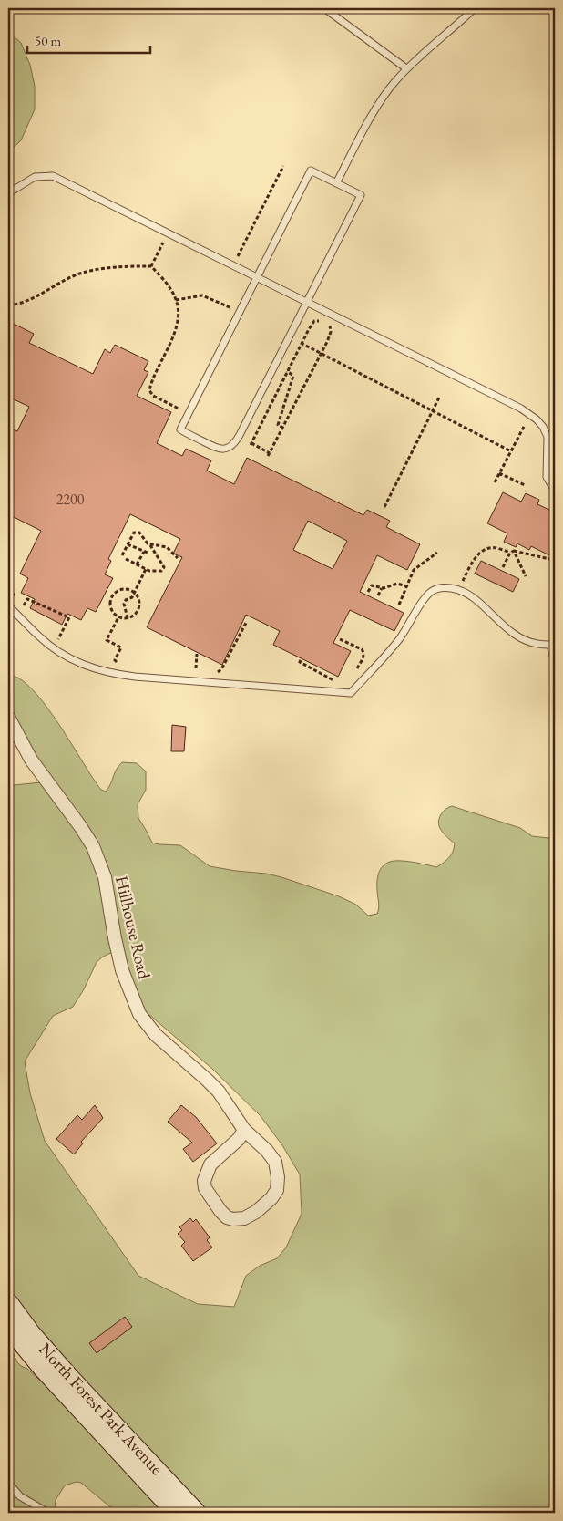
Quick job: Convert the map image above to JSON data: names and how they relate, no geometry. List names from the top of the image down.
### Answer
{
  "streets": {
    "main road": ["North Forest Park Avenue"],
    "street": ["Hillhouse Road"]
  },
  "house_numbers": ["2200"],
  "scale_bar": "50 m"
}
